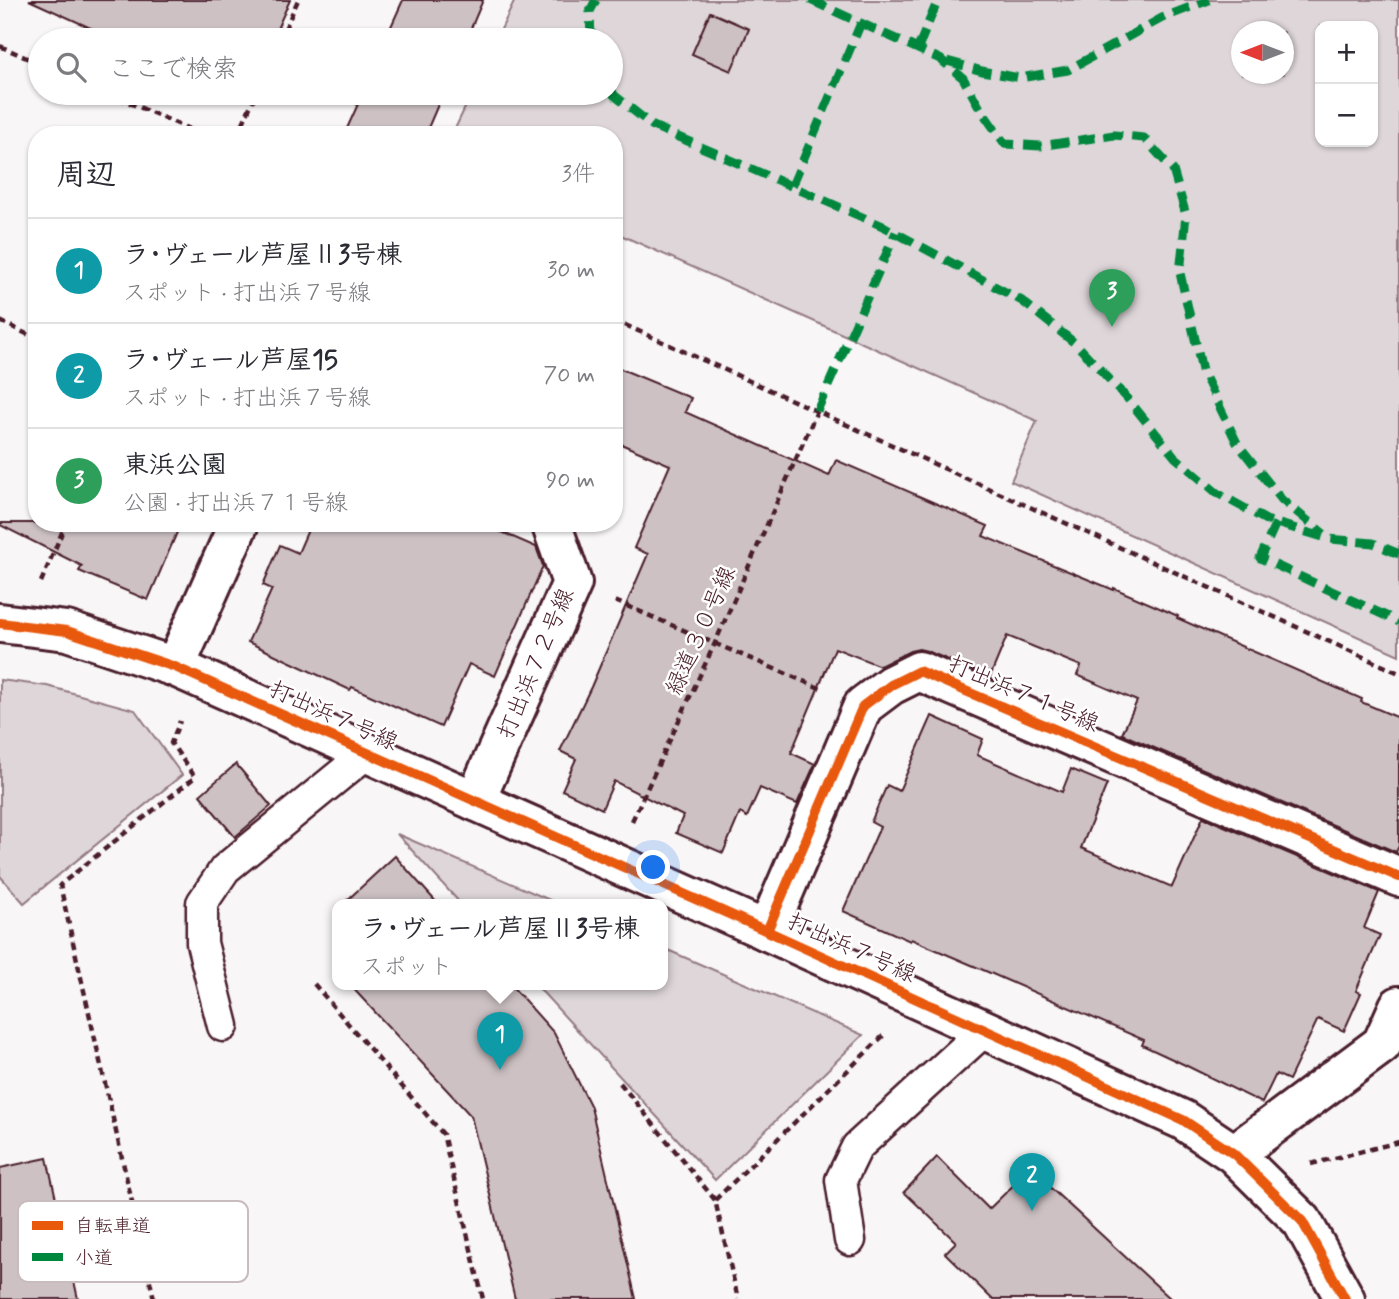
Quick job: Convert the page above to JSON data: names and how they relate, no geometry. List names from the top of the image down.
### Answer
{
  "streets": {
    "street": ["打出浜７２号線", "打出浜７１号線", "打出浜７号線"],
    "path": ["緑道３０号線"]
  },
  "crossings": [
    ["緑道３０号線", "打出浜７号線"],
    ["打出浜７２号線", "打出浜７号線"]
  ],
  "legend": ["自転車道", "小道"],
  "north": "left",
  "page": {
    "map_buttons": ["+", "−"],
    "search": "ここで検索",
    "heading": ["周辺", "3件"],
    "list": [
      {
        "mark": "1",
        "name": "ラ･ヴェール芦屋Ⅱ3号棟",
        "note": "スポット · 打出浜７号線",
        "value": "30 m"
      },
      {
        "mark": "2",
        "name": "ラ･ヴェール芦屋15",
        "note": "スポット · 打出浜７号線",
        "value": "70 m"
      },
      {
        "mark": "3",
        "name": "東浜公園",
        "note": "公園 · 打出浜７１号線",
        "value": "90 m"
      }
    ],
    "pins": ["3", "1", "2"],
    "popup": ["ラ･ヴェール芦屋Ⅱ3号棟", "スポット"]
  }
}
